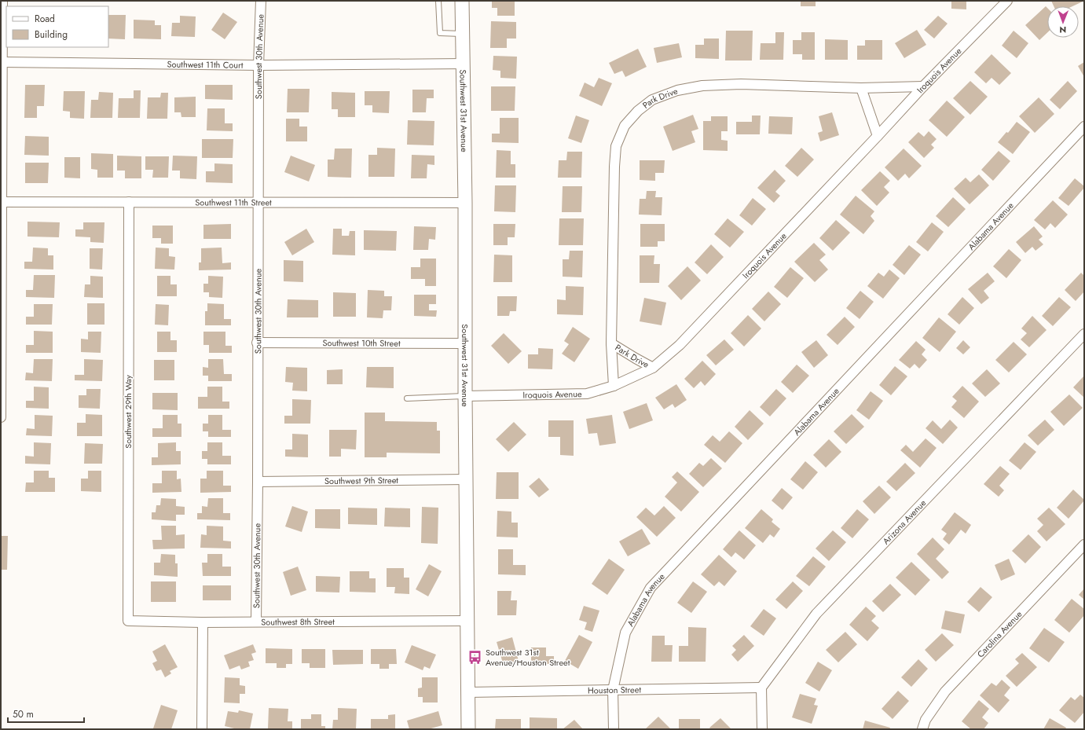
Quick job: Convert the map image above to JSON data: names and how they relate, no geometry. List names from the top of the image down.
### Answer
{
  "streets": {
    "main road": ["Southwest 31st Avenue"],
    "street": [
      "Southwest 30th Avenue",
      "Southwest 11th Court",
      "Iroquois Avenue",
      "Park Drive",
      "Southwest 11th Street",
      "Alabama Avenue",
      "Southwest 10th Street",
      "Southwest 29th Way",
      "Southwest 9th Street",
      "Arizona Avenue",
      "Southwest 8th Street",
      "Carolina Avenue",
      "Houston Street"
    ]
  },
  "crossings": [
    ["Southwest 30th Avenue", "Southwest 11th Court"],
    ["Southwest 30th Avenue", "Southwest 11th Street"],
    ["Southwest 30th Avenue", "Southwest 10th Street"],
    ["Southwest 30th Avenue", "Southwest 9th Street"],
    ["Southwest 30th Avenue", "Southwest 8th Street"],
    ["Southwest 11th Court", "Southwest 31st Avenue"],
    ["Iroquois Avenue", "Park Drive"],
    ["Iroquois Avenue", "Southwest 31st Avenue"],
    ["Southwest 31st Avenue", "Southwest 11th Street"],
    ["Southwest 31st Avenue", "Southwest 10th Street"],
    ["Southwest 31st Avenue", "Southwest 9th Street"],
    ["Southwest 31st Avenue", "Southwest 8th Street"],
    ["Southwest 31st Avenue", "Houston Street"],
    ["Southwest 11th Street", "Southwest 29th Way"],
    ["Alabama Avenue", "Houston Street"],
    ["Southwest 29th Way", "Southwest 8th Street"],
    ["Arizona Avenue", "Houston Street"]
  ],
  "places": {
    "bus stop": ["Southwest 31st Avenue/Houston Street"]
  },
  "legend": ["Road", "Building"],
  "scale_bar": "50 m",
  "north": "bottom"
}
